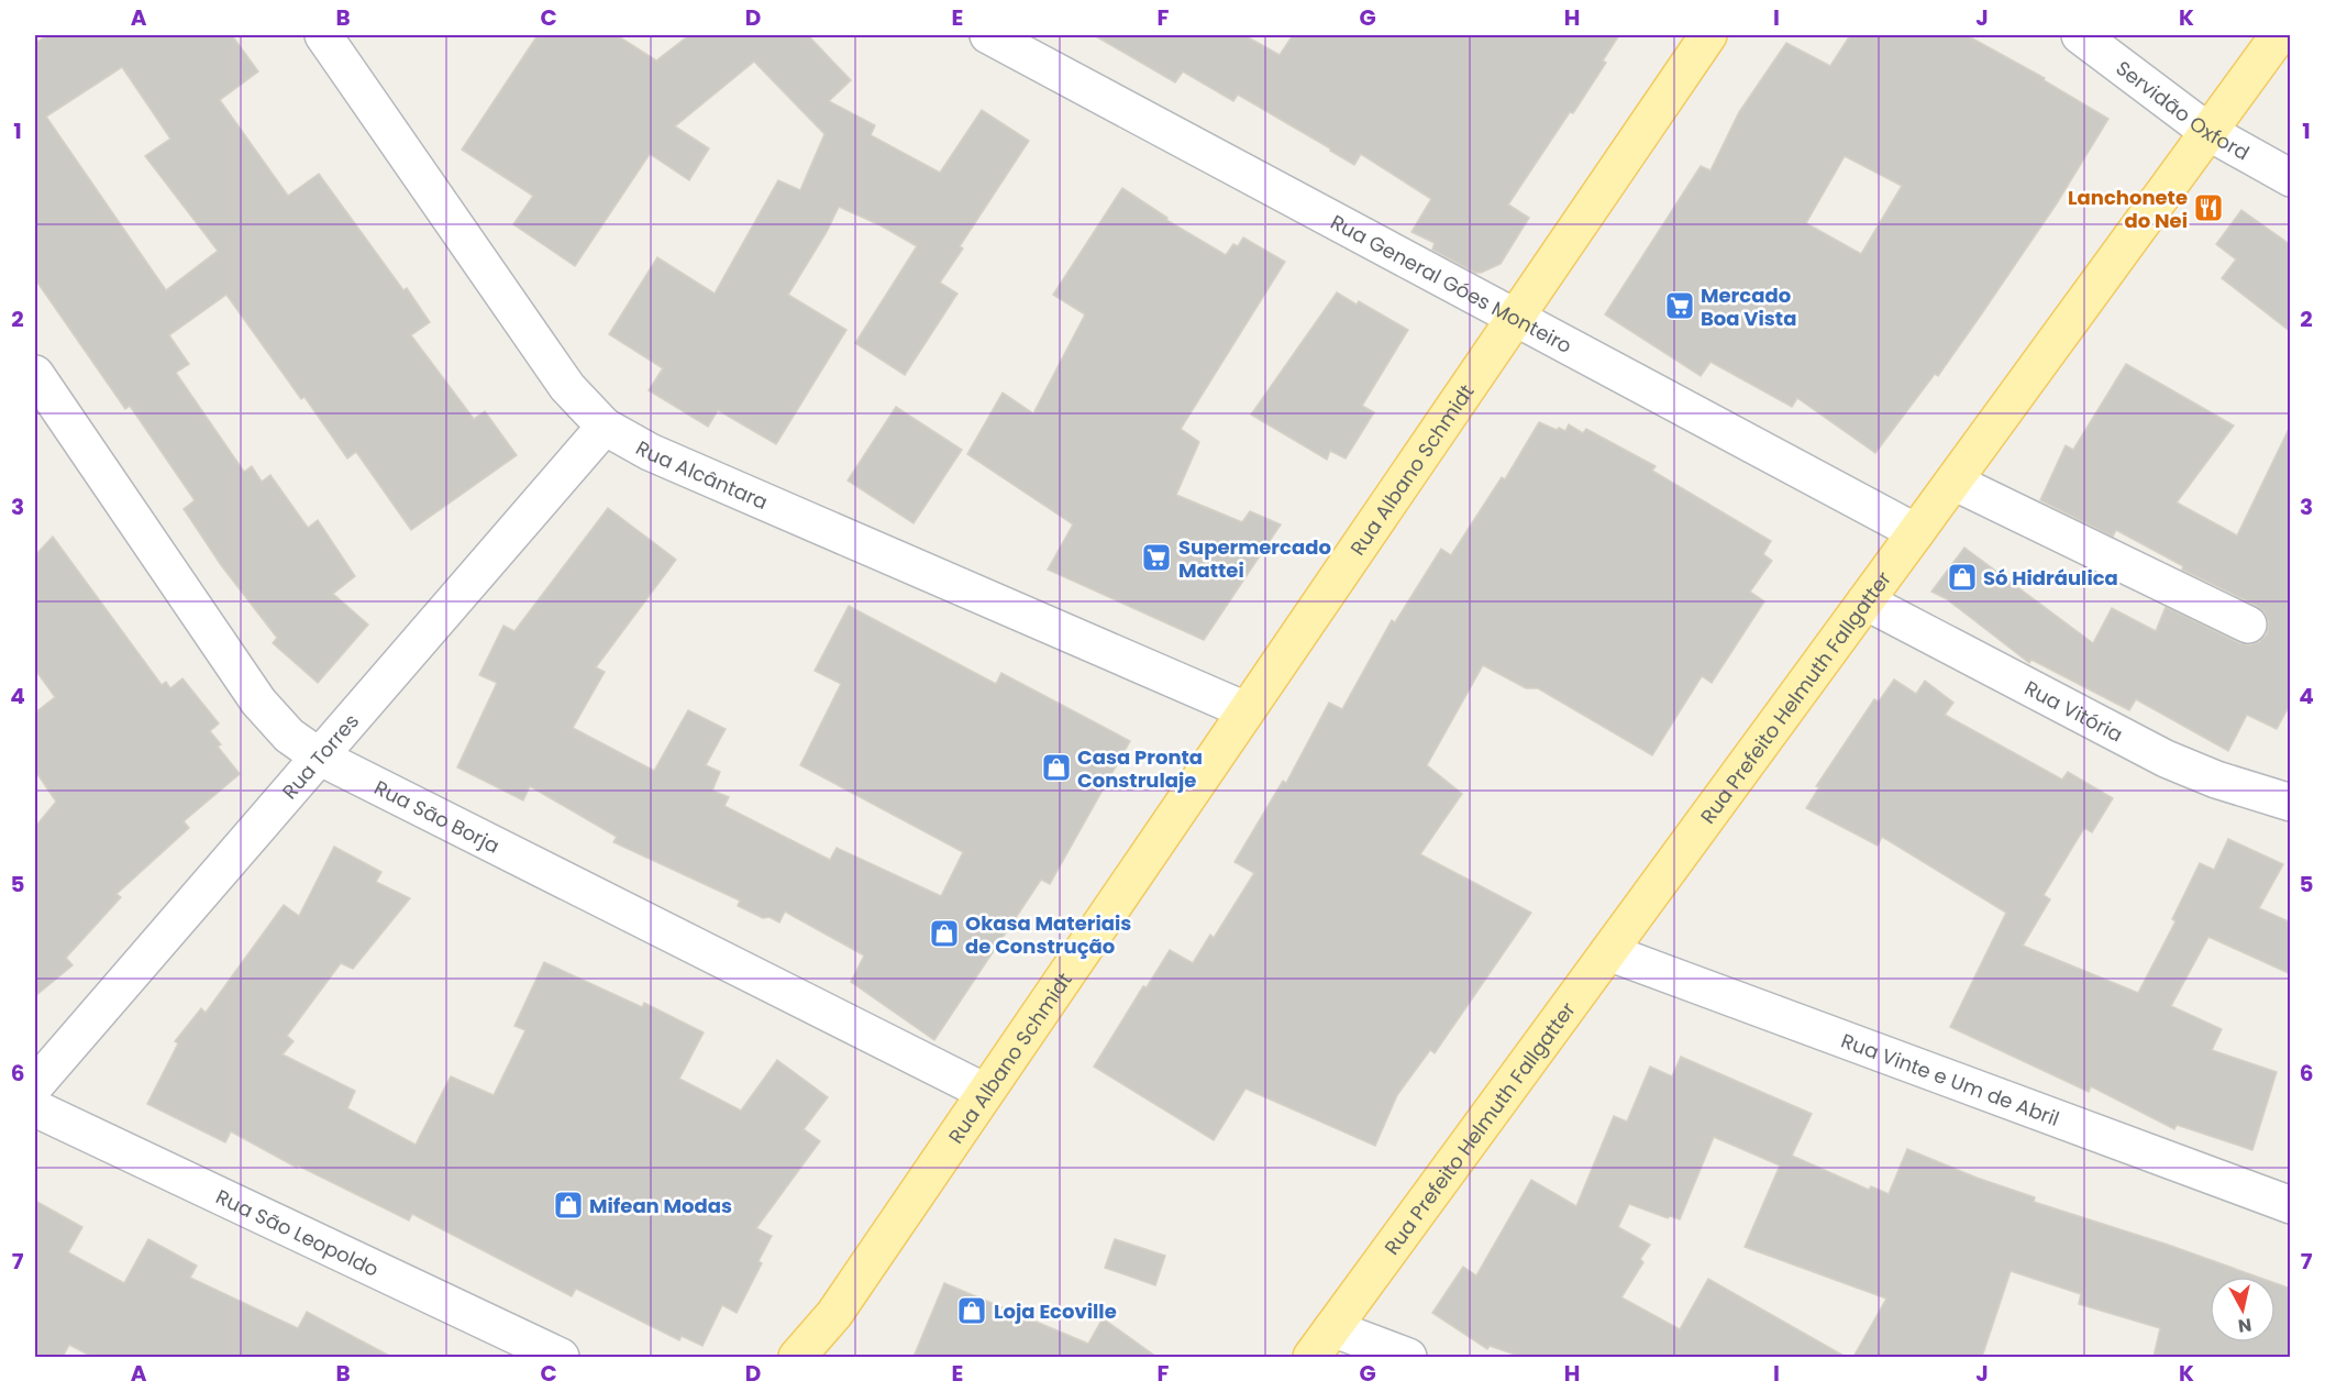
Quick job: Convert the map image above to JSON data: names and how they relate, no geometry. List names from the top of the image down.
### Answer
{
  "streets": {
    "main road": ["Rua Albano Schmidt", "Rua Prefeito Helmuth Fallgatter"],
    "street": [
      "Servidão Oxford",
      "Rua General Góes Monteiro",
      "Rua Alcântara",
      "Rua Vitória",
      "Rua Torres",
      "Rua São Borja",
      "Rua Vinte e Um de Abril",
      "Rua São Leopoldo"
    ]
  },
  "crossings": [
    ["Servidão Oxford", "Rua Prefeito Helmuth Fallgatter"],
    ["Rua General Góes Monteiro", "Rua Albano Schmidt"],
    ["Rua General Góes Monteiro", "Rua Prefeito Helmuth Fallgatter"],
    ["Rua Albano Schmidt", "Rua Alcântara"],
    ["Rua Albano Schmidt", "Rua São Borja"],
    ["Rua Alcântara", "Rua Torres"],
    ["Rua Prefeito Helmuth Fallgatter", "Rua Vitória"],
    ["Rua Prefeito Helmuth Fallgatter", "Rua Vinte e Um de Abril"],
    ["Rua Torres", "Rua São Borja"]
  ],
  "places": {
    "restaurant": ["Lanchonete do Nei"],
    "supermarket": ["Mercado Boa Vista", "Supermercado Mattei"],
    "shop": [
      "Só Hidráulica",
      "Casa Pronta Construlaje",
      "Okasa Materiais de Construção",
      "Mifean Modas",
      "Loja Ecoville"
    ]
  },
  "north": "bottom",
  "grid": {
    "columns": [
      "A",
      "B",
      "C",
      "D",
      "E",
      "F",
      "G",
      "H",
      "I",
      "J",
      "K"
    ],
    "rows": [
      "1",
      "2",
      "3",
      "4",
      "5",
      "6",
      "7"
    ]
  }
}
